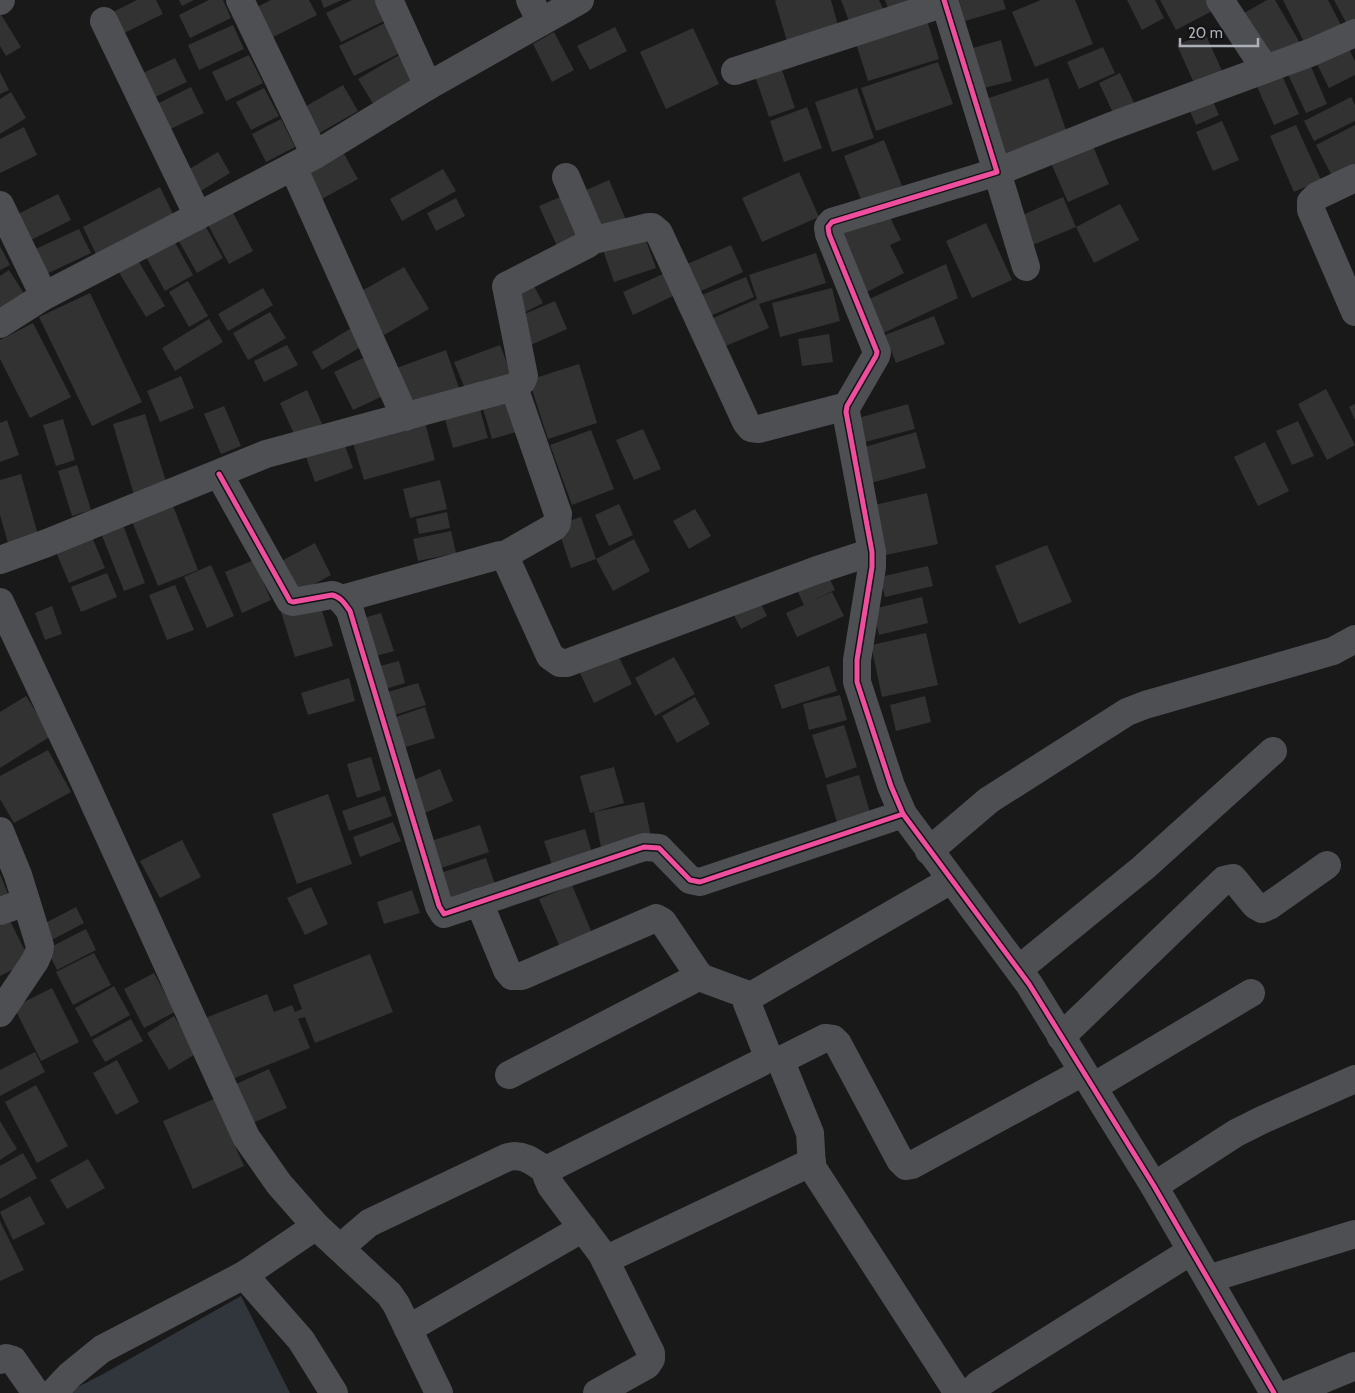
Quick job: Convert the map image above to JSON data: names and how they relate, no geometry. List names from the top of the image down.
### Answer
{
  "scale_bar": "20 m"
}
